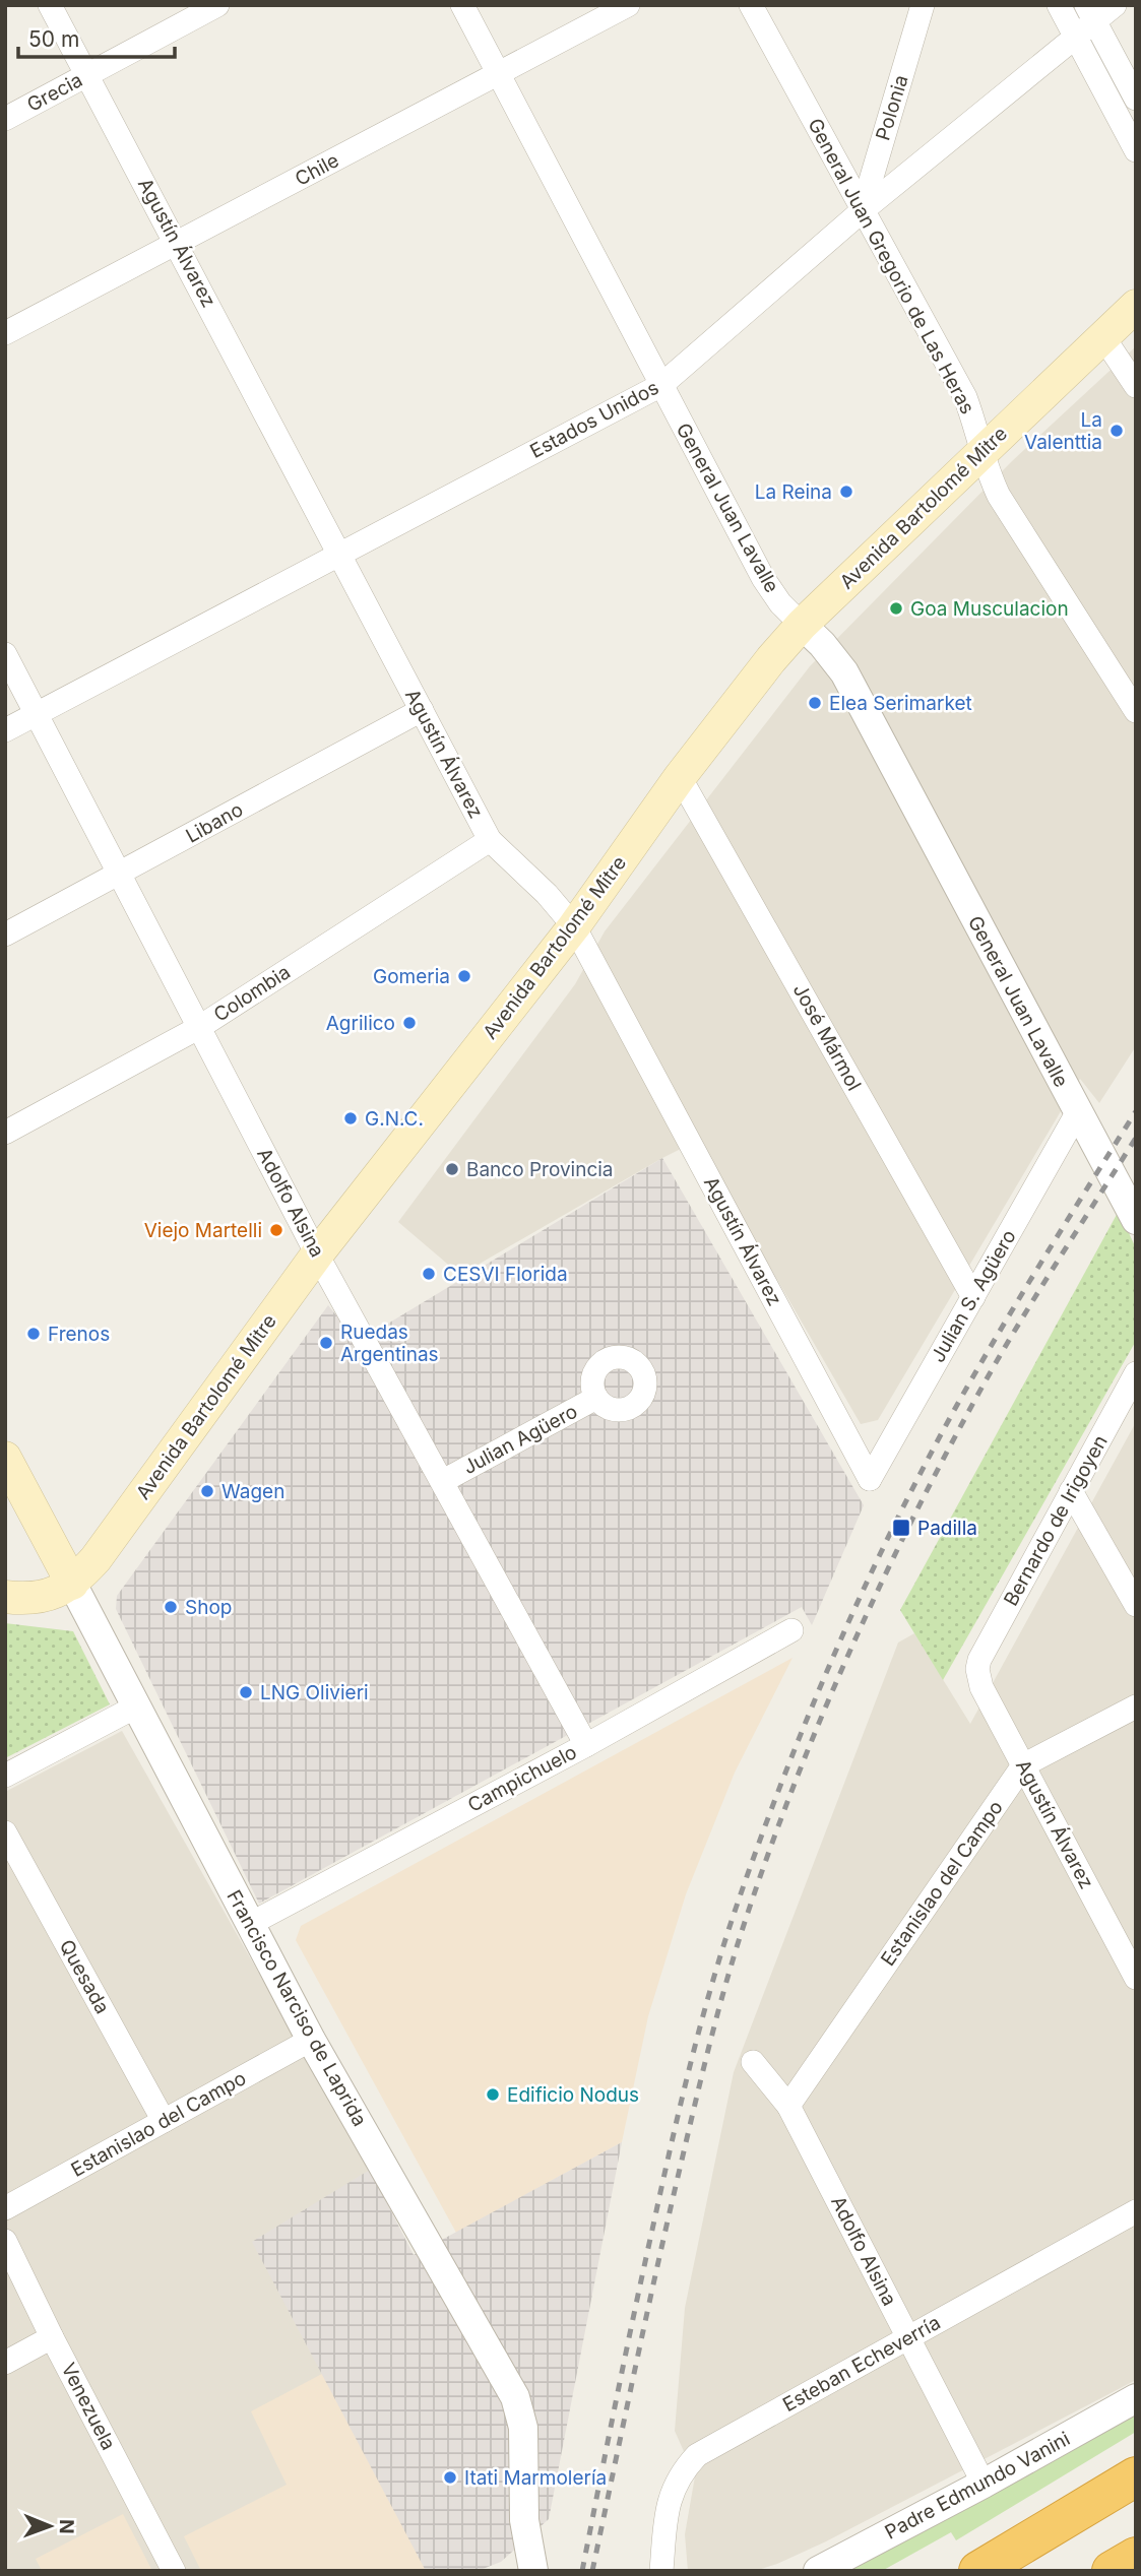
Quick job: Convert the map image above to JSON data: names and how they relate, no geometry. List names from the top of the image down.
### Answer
{
  "streets": {
    "main road": ["Avenida Bartolomé Mitre", "Francisco Narciso de Laprida"],
    "street": [
      "Grecia",
      "Polonia",
      "Chile",
      "Agustín Álvarez",
      "General Juan Gregorio de Las Heras",
      "Estados Unidos",
      "General Juan Lavalle",
      "Libano",
      "Colombia",
      "José Mármol",
      "Adolfo Alsina",
      "Julian S. Agüero",
      "Julian Agüero",
      "Bernardo de Irigoyen",
      "Campichuelo",
      "Estanislao del Campo",
      "Quesada",
      "Esteban Echeverría",
      "Venezuela",
      "Padre Edmundo Vanini"
    ]
  },
  "crossings": [
    ["Grecia", "Agustín Álvarez"],
    ["Polonia", "General Juan Gregorio de Las Heras"],
    ["Polonia", "Estados Unidos"],
    ["Chile", "Agustín Álvarez"],
    ["Chile", "General Juan Lavalle"],
    ["Agustín Álvarez", "Estados Unidos"],
    ["Agustín Álvarez", "Avenida Bartolomé Mitre"],
    ["Agustín Álvarez", "Libano"],
    ["Agustín Álvarez", "Colombia"],
    ["Agustín Álvarez", "Julian S. Agüero"],
    ["Agustín Álvarez", "Bernardo de Irigoyen"],
    ["Agustín Álvarez", "Estanislao del Campo"],
    ["General Juan Gregorio de Las Heras", "Estados Unidos"],
    ["General Juan Gregorio de Las Heras", "Avenida Bartolomé Mitre"],
    ["Estados Unidos", "General Juan Lavalle"],
    ["Estados Unidos", "Adolfo Alsina"],
    ["General Juan Lavalle", "Avenida Bartolomé Mitre"],
    ["General Juan Lavalle", "Julian S. Agüero"],
    ["Avenida Bartolomé Mitre", "José Mármol"],
    ["Avenida Bartolomé Mitre", "Adolfo Alsina"],
    ["Avenida Bartolomé Mitre", "Francisco Narciso de Laprida"],
    ["Libano", "Adolfo Alsina"],
    ["Colombia", "Adolfo Alsina"],
    ["José Mármol", "Julian S. Agüero"],
    ["Adolfo Alsina", "Julian Agüero"],
    ["Adolfo Alsina", "Campichuelo"],
    ["Adolfo Alsina", "Estanislao del Campo"],
    ["Adolfo Alsina", "Esteban Echeverría"],
    ["Adolfo Alsina", "Padre Edmundo Vanini"],
    ["Campichuelo", "Francisco Narciso de Laprida"],
    ["Estanislao del Campo", "Quesada"],
    ["Estanislao del Campo", "Francisco Narciso de Laprida"]
  ],
  "places": {
    "other": [
      "La Valenttia",
      "La Reina",
      "Goa Musculacion",
      "Elea Serimarket",
      "Gomeria",
      "Agrilico",
      "G.N.C.",
      "Banco Provincia",
      "Viejo Martelli",
      "CESVI Florida",
      "Frenos",
      "Ruedas Argentinas",
      "Wagen",
      "Shop",
      "LNG Olivieri",
      "Edificio Nodus",
      "Itati Marmolería"
    ],
    "transit": ["Padilla"]
  },
  "scale_bar": "50 m",
  "north": "right"
}
